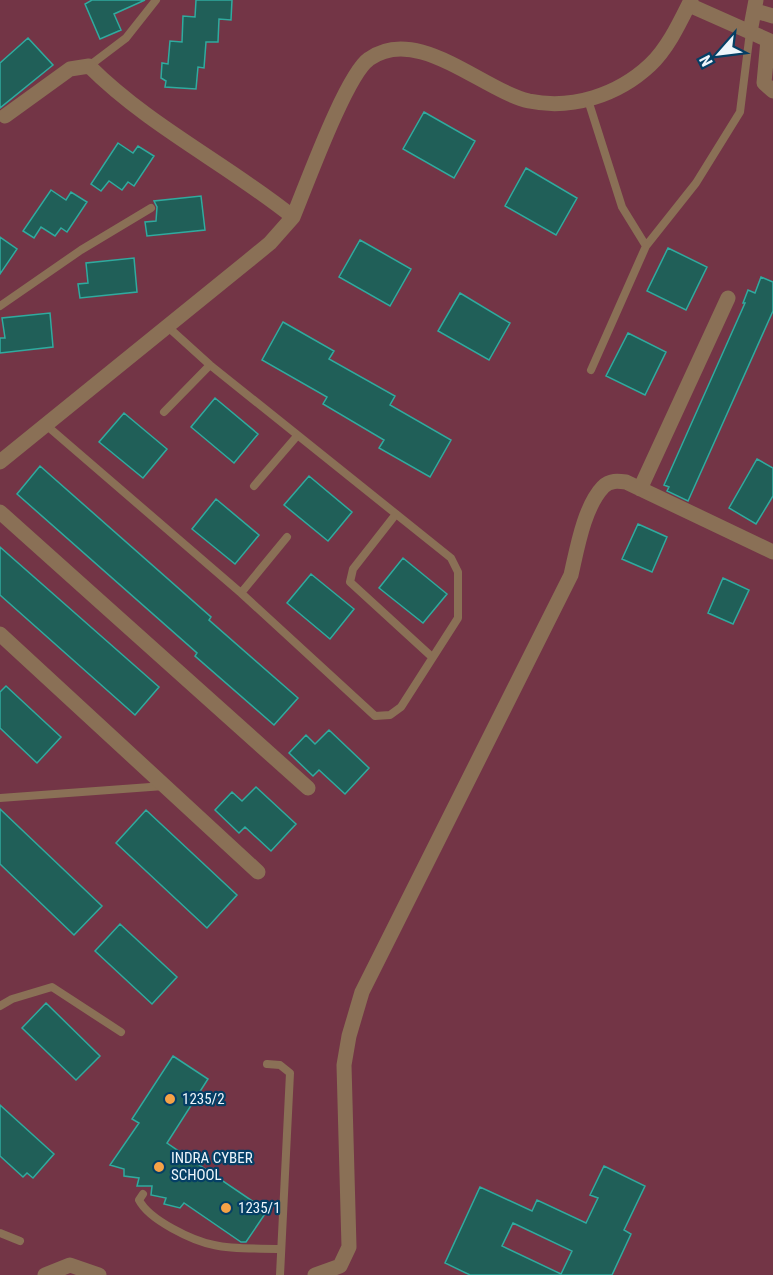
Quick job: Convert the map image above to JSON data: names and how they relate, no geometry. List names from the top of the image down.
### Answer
{
  "places": ["1235/2", "INDRA CYBER SCHOOL", "1235/1"],
  "north": "bottom left"
}
